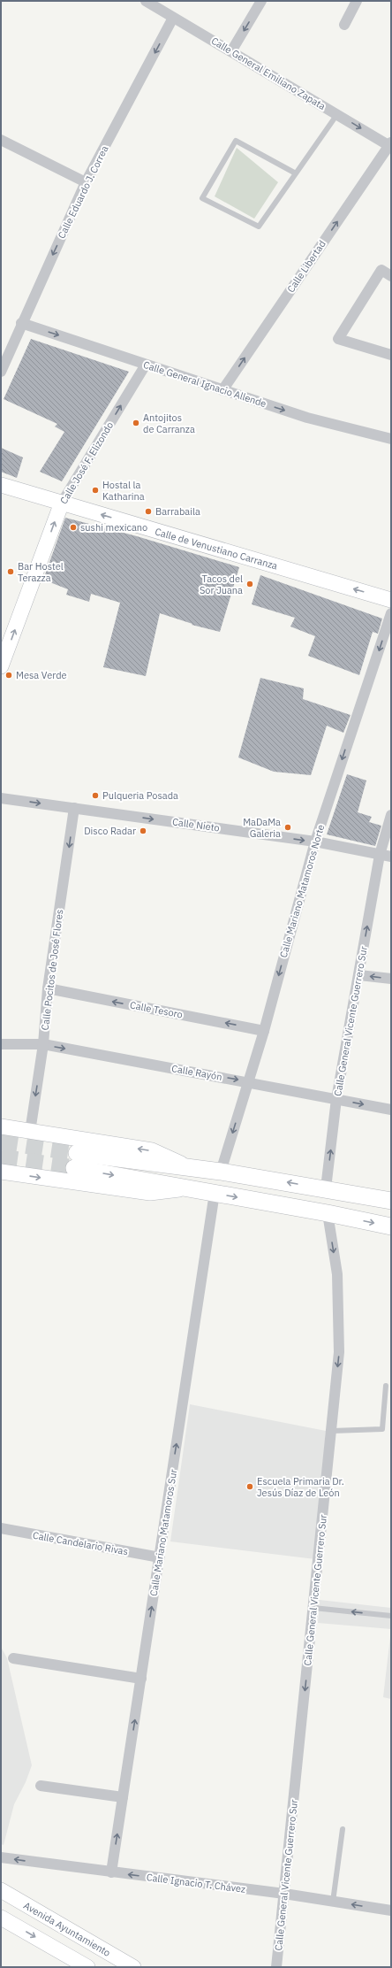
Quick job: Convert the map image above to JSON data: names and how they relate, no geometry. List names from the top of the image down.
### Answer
{
  "streets": {
    "street": [
      "Calle General Emiliano Zapata",
      "Calle Eduardo J. Correa",
      "Calle Libertad",
      "Calle General Ignacio Allende",
      "Calle José F. Elizondo",
      "Calle de Venustiano Carranza",
      "Calle Nieto",
      "Calle Mariano Matamoros Norte",
      "Calle Pocitos de José Flores",
      "Calle Tesoro",
      "Calle General Vicente Guerrero Sur",
      "Calle Rayón",
      "Calle Mariano Matamoros Sur",
      "Calle Candelario Rivas",
      "Calle Ignacio T. Chávez",
      "Avenida Ayuntamiento"
    ]
  },
  "crossings": [
    ["Calle General Emiliano Zapata", "Calle Eduardo J. Correa"],
    ["Calle General Emiliano Zapata", "Calle Libertad"],
    ["Calle Eduardo J. Correa", "Calle General Ignacio Allende"],
    ["Calle Libertad", "Calle General Ignacio Allende"],
    ["Calle General Ignacio Allende", "Calle José F. Elizondo"],
    ["Calle José F. Elizondo", "Calle de Venustiano Carranza"],
    ["Calle Nieto", "Calle Mariano Matamoros Norte"],
    ["Calle Nieto", "Calle Pocitos de José Flores"],
    ["Calle Nieto", "Calle General Vicente Guerrero Sur"],
    ["Calle Mariano Matamoros Norte", "Calle Tesoro"],
    ["Calle Mariano Matamoros Norte", "Calle Rayón"],
    ["Calle Pocitos de José Flores", "Calle Tesoro"],
    ["Calle Pocitos de José Flores", "Calle Rayón"],
    ["Calle General Vicente Guerrero Sur", "Calle Rayón"],
    ["Calle General Vicente Guerrero Sur", "Calle Ignacio T. Chávez"],
    ["Calle Mariano Matamoros Sur", "Calle Candelario Rivas"],
    ["Calle Mariano Matamoros Sur", "Calle Ignacio T. Chávez"]
  ],
  "one_way": [
    "Calle Eduardo J. Correa",
    "Calle Libertad",
    "Calle General Ignacio Allende",
    "Calle José F. Elizondo",
    "Calle de Venustiano Carranza",
    "Calle Nieto",
    "Calle Mariano Matamoros Norte",
    "Calle Pocitos de José Flores",
    "Calle Tesoro",
    "Calle Mariano Matamoros Sur"
  ],
  "places": [
    "Antojitos de Carranza",
    "Hostal la Katharina",
    "Barrabaila",
    "sushi mexicano",
    "Bar Hostel Terazza",
    "Tacos del Sor Juana",
    "Mesa Verde",
    "Pulqueria Posada",
    "MaDaMa Galeria",
    "Disco Radar",
    "Escuela Primaria Dr. Jesús Díaz de León"
  ]
}
